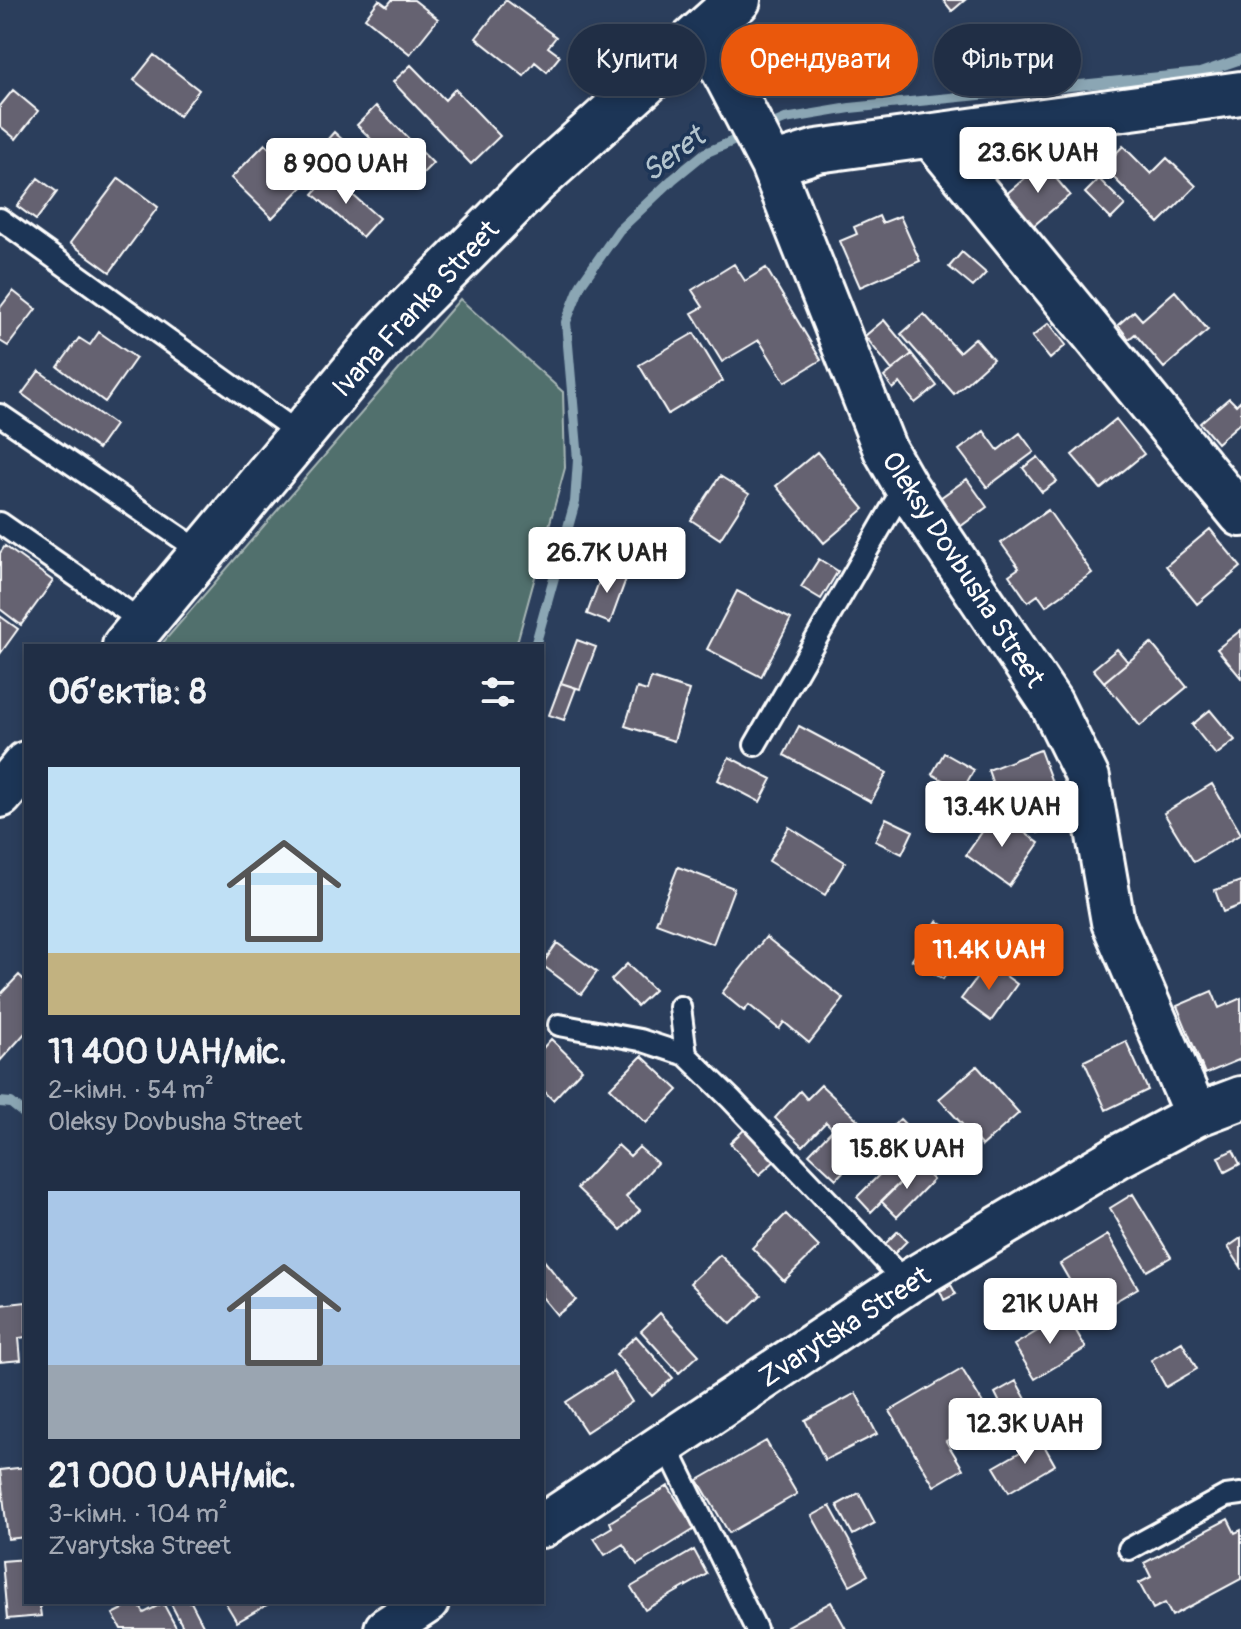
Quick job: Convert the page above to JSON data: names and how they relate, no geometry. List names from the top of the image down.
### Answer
{
  "streets": {
    "main road": ["Ivana Franka Street"],
    "street": ["Oleksy Dovbusha Street", "Zvarytska Street"]
  },
  "crossings": [
    ["Oleksy Dovbusha Street", "Zvarytska Street"]
  ],
  "water": ["Seret"],
  "page": {
    "chip": ["Купити", "Орендувати", "Фільтри"],
    "price": [
      "23.6K UAH",
      "8 900 UAH",
      "26.7K UAH",
      "13.4K UAH",
      "11.4K UAH",
      "15.8K UAH",
      "21K UAH",
      "12.3K UAH"
    ],
    "heading": "Об’єктів: 8",
    "list": [
      {
        "name": "11 400 UAH/міс.",
        "note": "2-кімн. · 54 m² · Oleksy Dovbusha Street"
      },
      {
        "name": "21 000 UAH/міс.",
        "note": "3-кімн. · 104 m² · Zvarytska Street"
      }
    ]
  }
}
